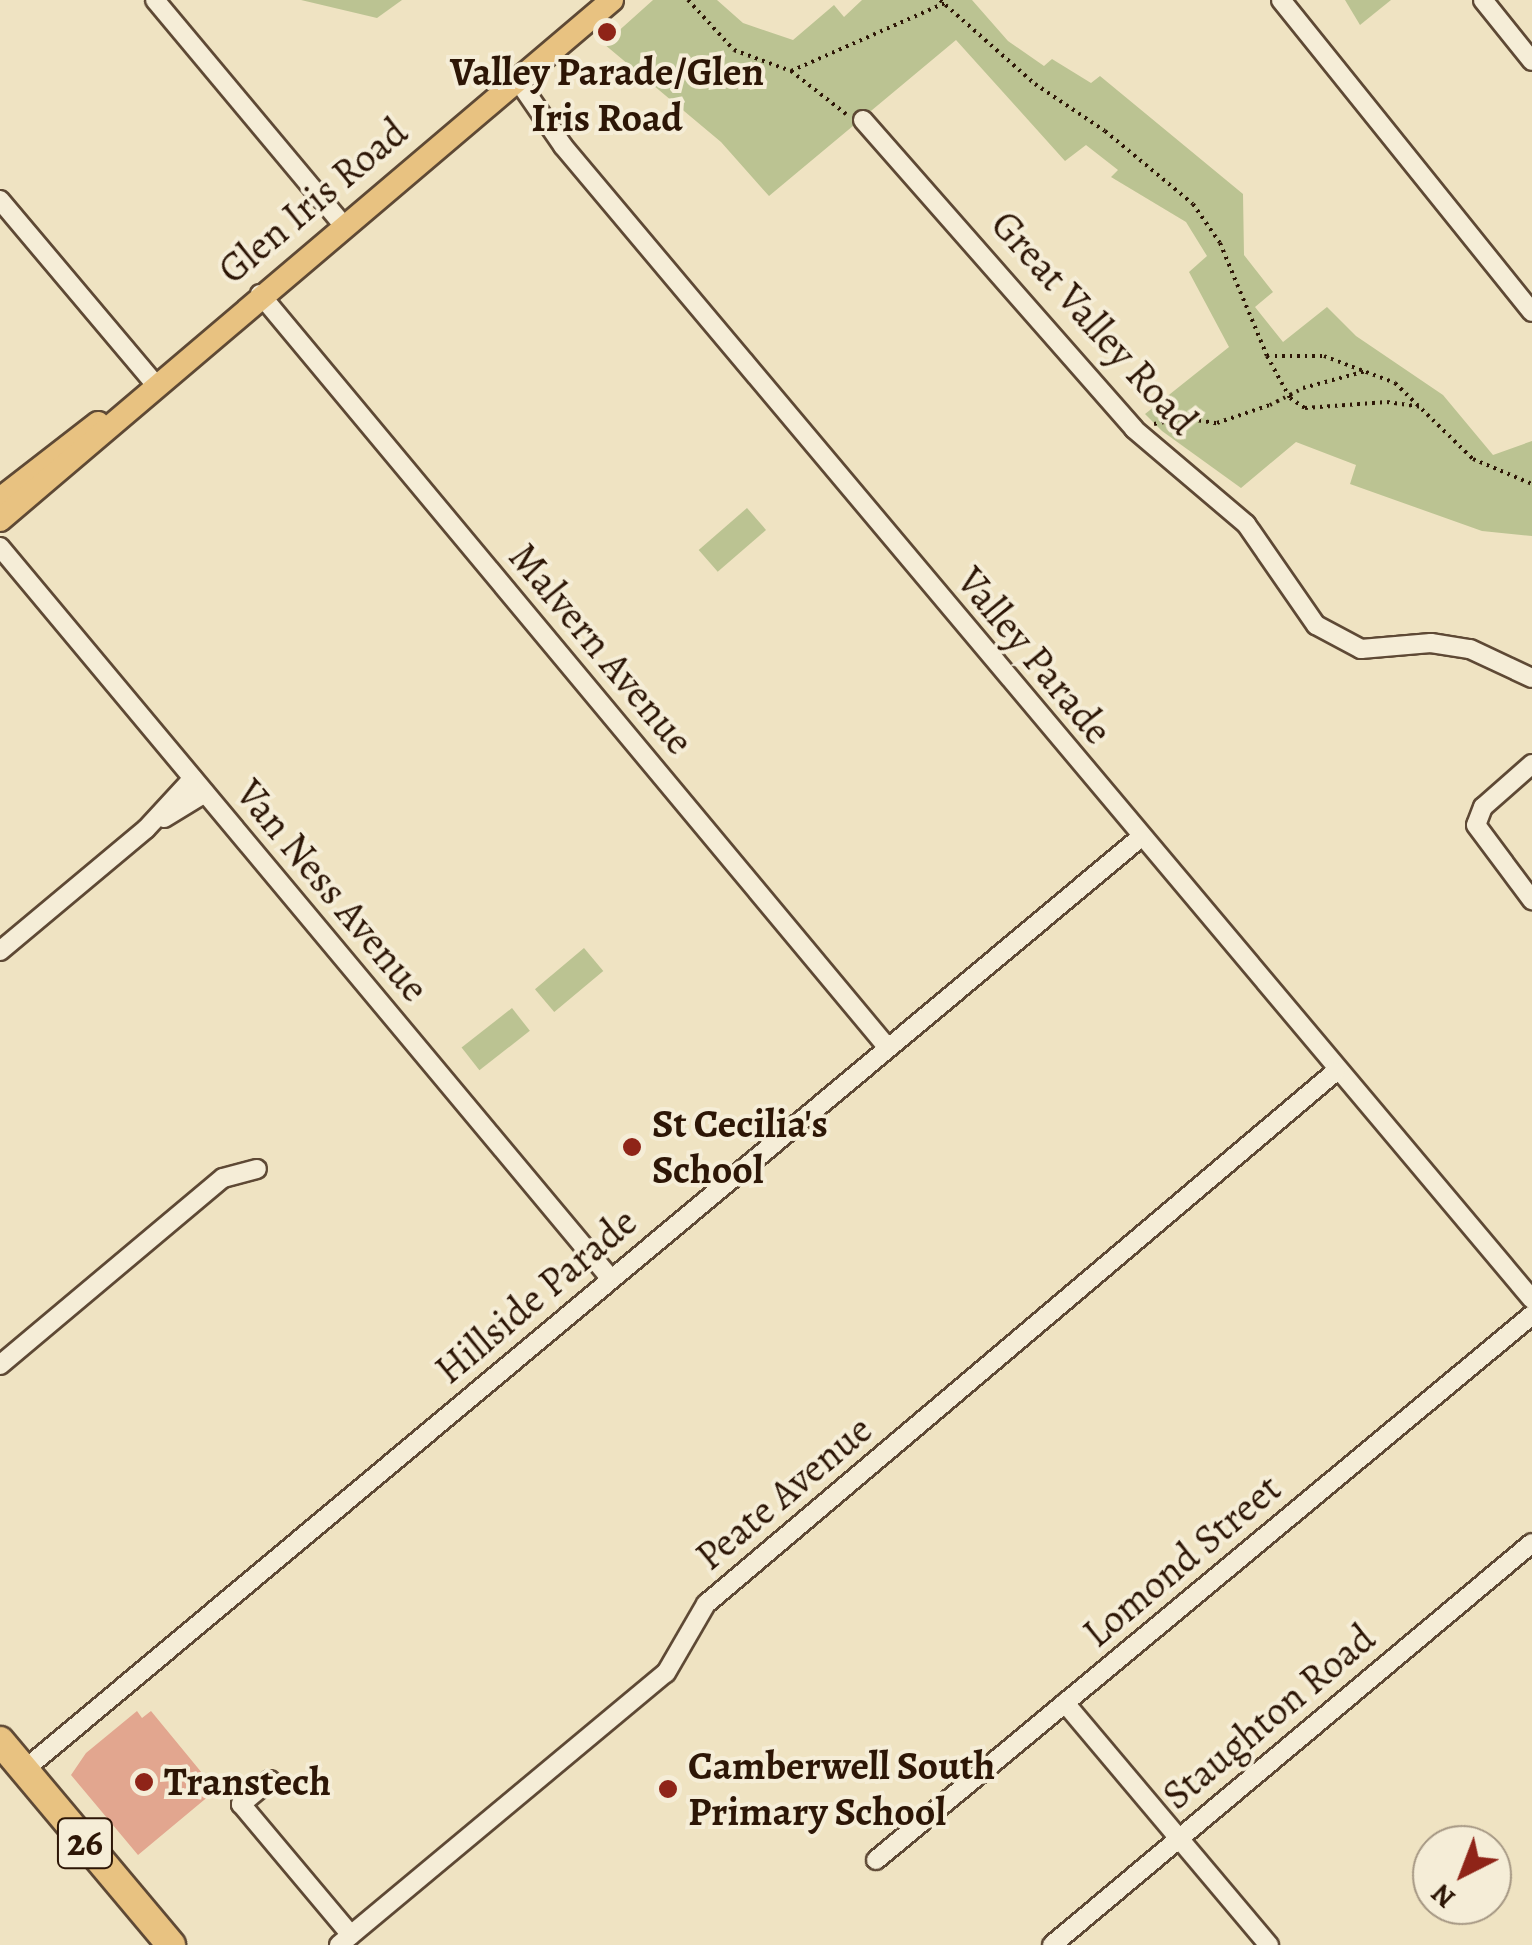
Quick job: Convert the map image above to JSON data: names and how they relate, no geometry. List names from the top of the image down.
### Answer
{
  "streets": {
    "highway": ["26"],
    "main road": ["Glen Iris Road"],
    "street": [
      "Great Valley Road",
      "Malvern Avenue",
      "Valley Parade",
      "Van Ness Avenue",
      "Hillside Parade",
      "Peate Avenue",
      "Lomond Street",
      "Staughton Road"
    ]
  },
  "crossings": [
    ["Glen Iris Road", "Malvern Avenue"],
    ["Glen Iris Road", "Valley Parade"],
    ["Malvern Avenue", "Hillside Parade"],
    ["Valley Parade", "Hillside Parade"],
    ["Valley Parade", "Peate Avenue"],
    ["Valley Parade", "Lomond Street"],
    ["Van Ness Avenue", "Hillside Parade"],
    ["Hillside Parade", "26"]
  ],
  "places": [
    "Valley Parade/Glen Iris Road",
    "St Cecilia's School",
    "Transtech",
    "Camberwell South Primary School"
  ],
  "north": "bottom left"
}
